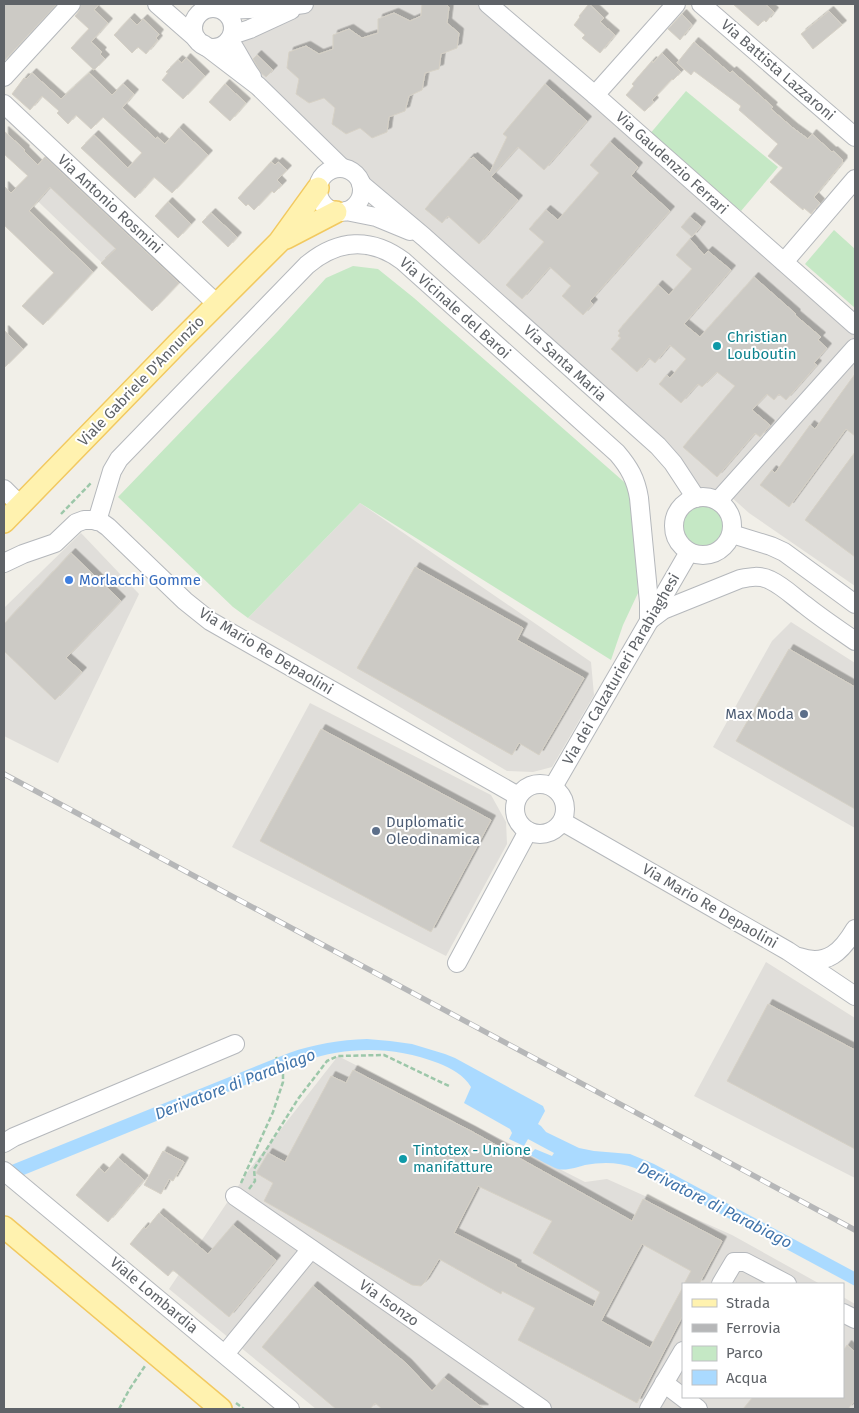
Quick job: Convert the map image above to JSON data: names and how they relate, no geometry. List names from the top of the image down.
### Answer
{
  "streets": {
    "main road": ["Viale Gabriele D'Annunzio"],
    "street": [
      "Via Battista Lazzaroni",
      "Via Gaudenzio Ferrari",
      "Via Antonio Rosmini",
      "Via Vicinale del Baroi",
      "Via Santa Maria",
      "Via Mario Re Depaolini",
      "Via dei Calzaturieri Parabiaghesi",
      "Viale Lombardia",
      "Via Isonzo"
    ]
  },
  "crossings": [
    ["Via Antonio Rosmini", "Viale Gabriele D'Annunzio"],
    ["Via Vicinale del Baroi", "Via Mario Re Depaolini"],
    ["Via Vicinale del Baroi", "Via dei Calzaturieri Parabiaghesi"],
    ["Via Santa Maria", "Viale Gabriele D'Annunzio"],
    ["Via Santa Maria", "Via dei Calzaturieri Parabiaghesi"],
    ["Via Mario Re Depaolini", "Via dei Calzaturieri Parabiaghesi"]
  ],
  "water": ["Derivatore di Parabiago"],
  "places": [
    "Christian Louboutin",
    "Morlacchi Gomme",
    "Max Moda",
    "Duplomatic Oleodinamica",
    "Tintotex - Unione manifatture"
  ],
  "legend": [
    "Strada",
    "Ferrovia",
    "Parco",
    "Acqua"
  ]
}
